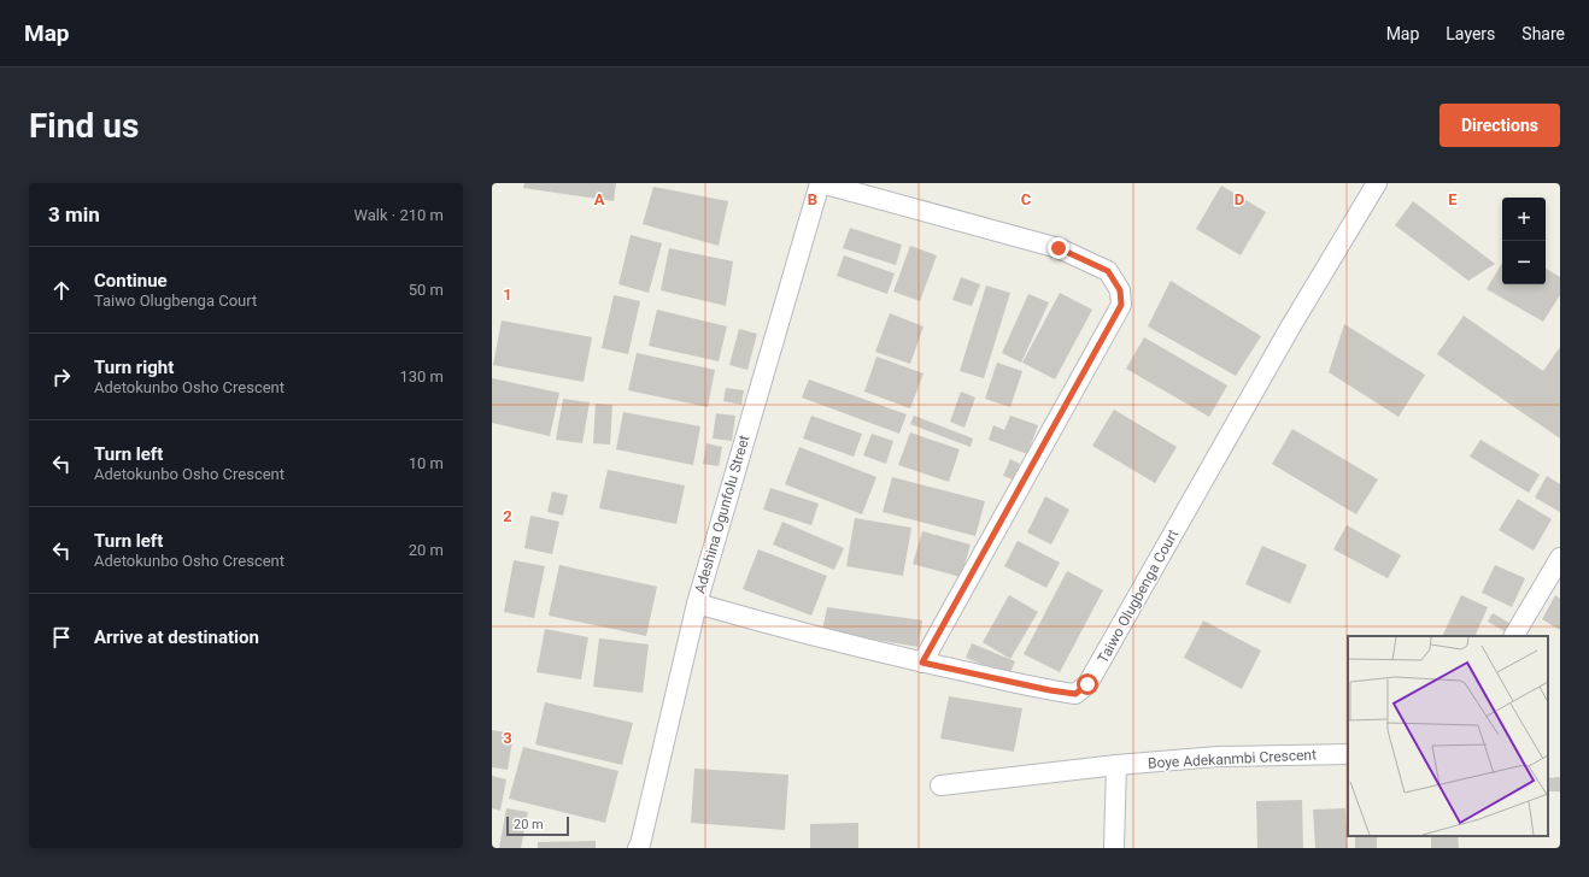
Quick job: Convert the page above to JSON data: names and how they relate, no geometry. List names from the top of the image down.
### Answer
{
  "streets": {
    "street": ["Adeshina Ogunfolu Street", "Taiwo Olugbenga Court", "Boye Adekanmbi Crescent"]
  },
  "crossings": [
    ["Adeshina Ogunfolu Street", "Taiwo Olugbenga Court"]
  ],
  "scale_bar": "20 m",
  "page": {
    "header": "Map",
    "nav": ["Map", "Layers", "Share"],
    "buttons": "Directions",
    "title": "Find us",
    "heading": ["3 min", "Walk · 210 m"],
    "map_buttons": ["+", "−"],
    "list": [
      ["Continue", "Taiwo Olugbenga Court", "50 m"],
      ["Turn right", "Adetokunbo Osho Crescent", "130 m"],
      ["Turn left", "Adetokunbo Osho Crescent", "10 m"],
      ["Turn left", "Adetokunbo Osho Crescent", "20 m"],
      "Arrive at destination"
    ],
    "scale": "20 m"
  },
  "grid": {
    "columns": [
      "A",
      "B",
      "C",
      "D",
      "E"
    ],
    "rows": ["1", "2", "3"]
  }
}
